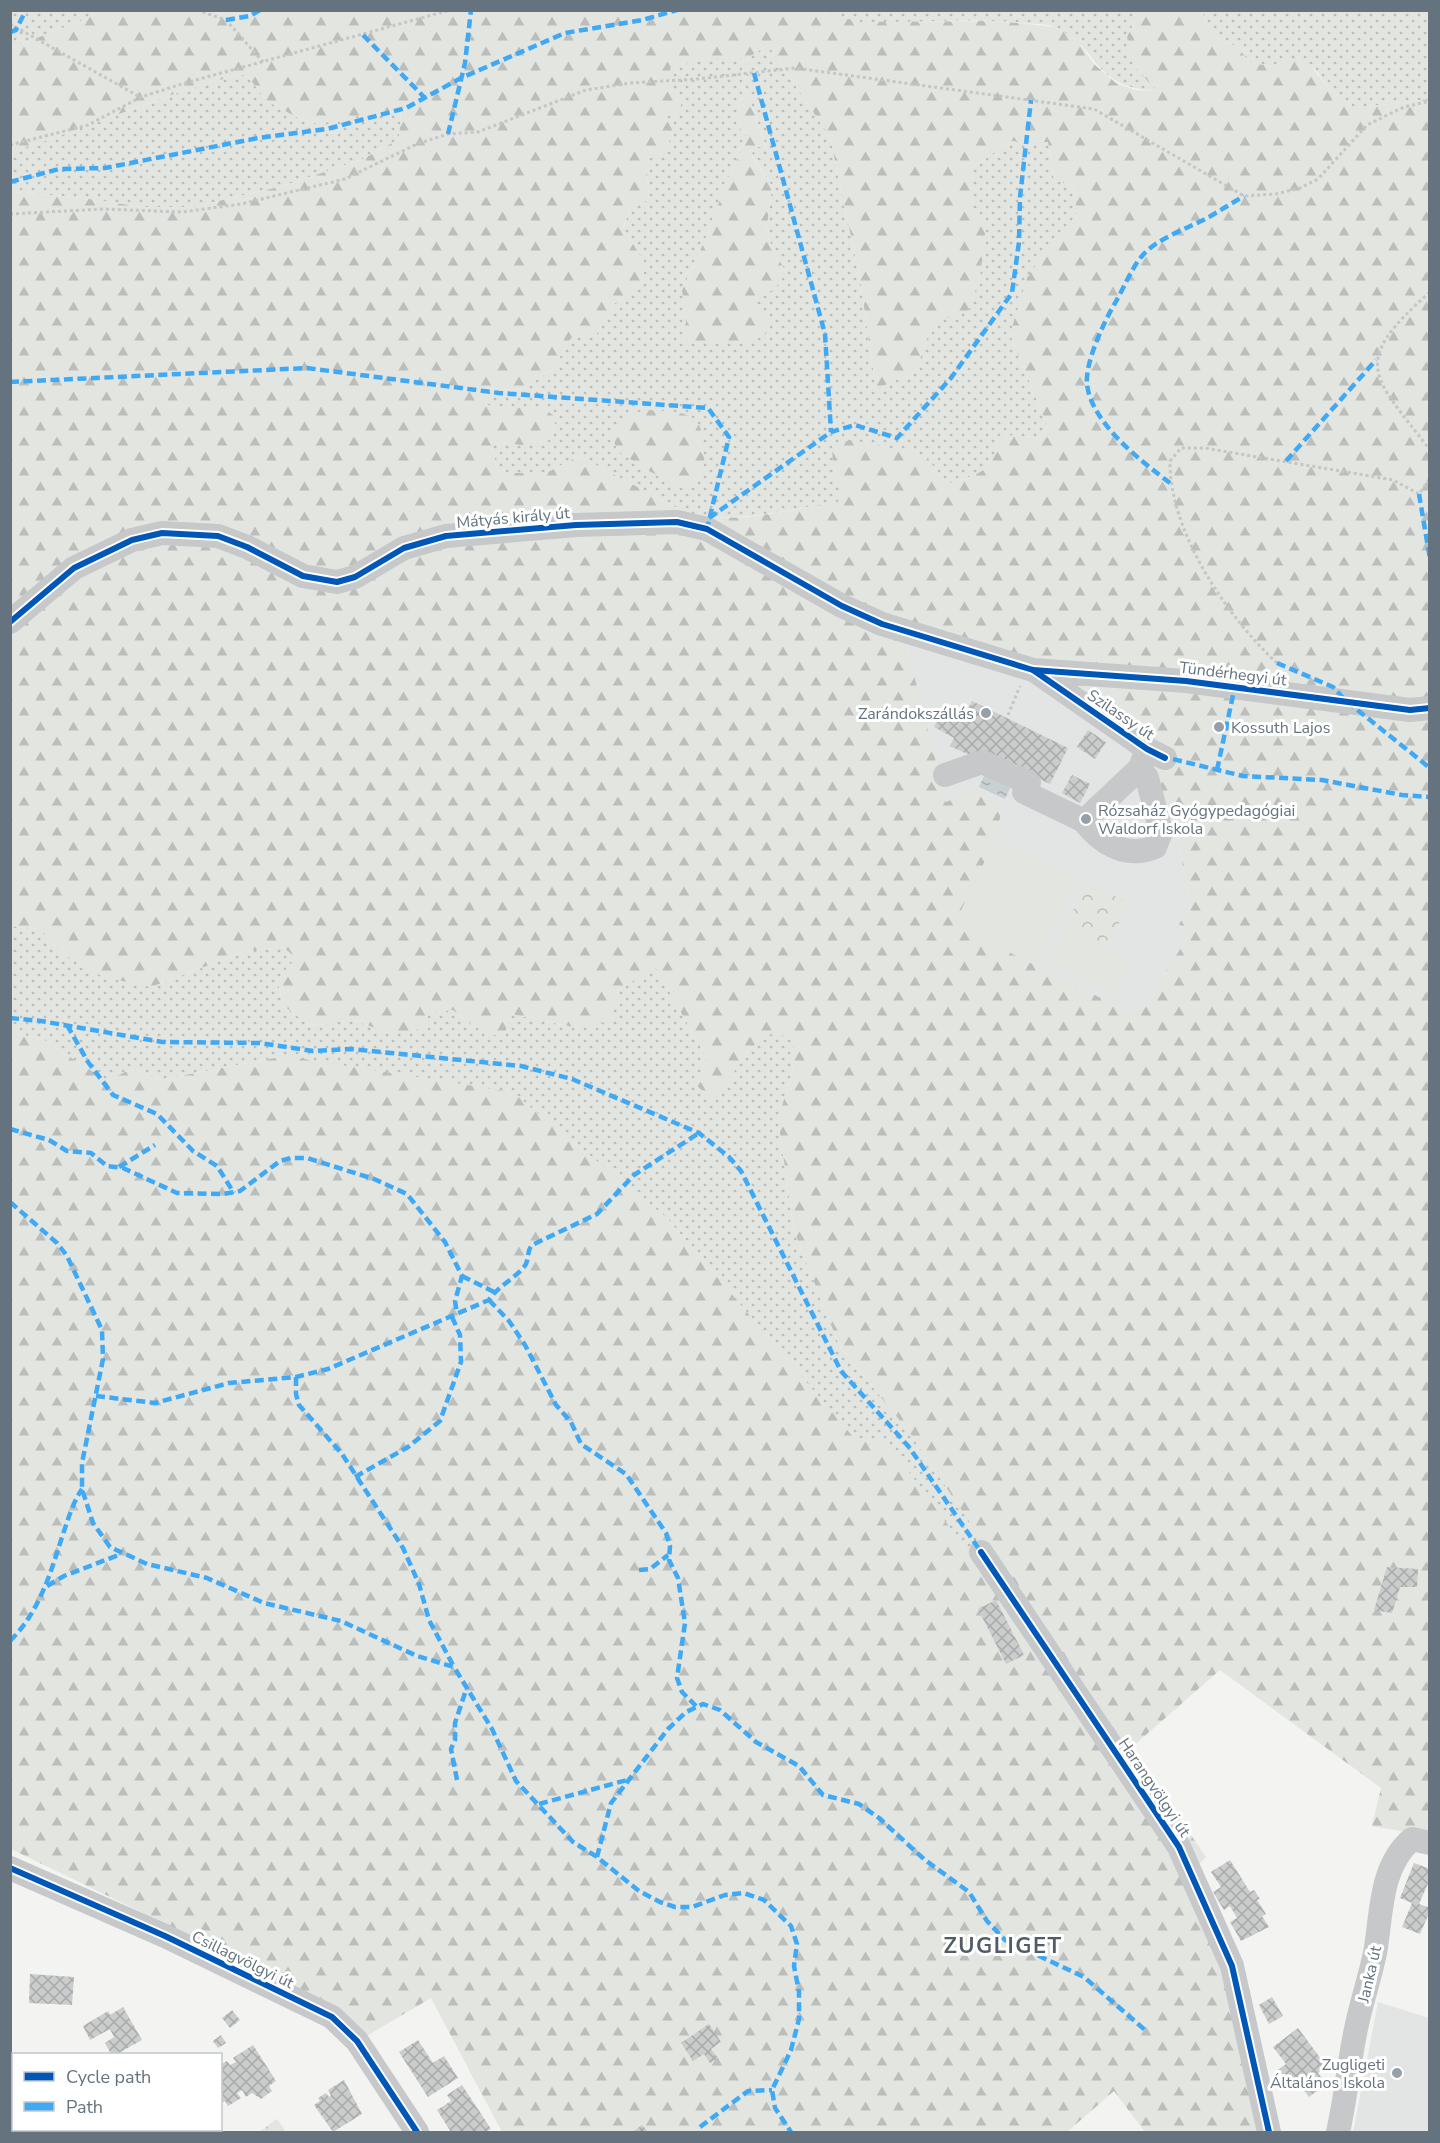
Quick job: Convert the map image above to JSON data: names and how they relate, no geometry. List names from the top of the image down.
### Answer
{
  "streets": {
    "street": [
      "Mátyás király út",
      "Tündérhegyi út",
      "Szilassy út",
      "Harangvölgyi út",
      "Csillagvölgyi út",
      "Janka út"
    ]
  },
  "crossings": [
    ["Mátyás király út", "Tündérhegyi út"],
    ["Mátyás király út", "Szilassy út"],
    ["Tündérhegyi út", "Szilassy út"]
  ],
  "districts": ["ZUGLIGET"],
  "places": [
    "Zarándokszállás",
    "Kossuth Lajos",
    "Rózsaház Gyógypedagógiai Waldorf Iskola",
    "Zugligeti Általános Iskola"
  ],
  "legend": ["Cycle path", "Path"]
}
